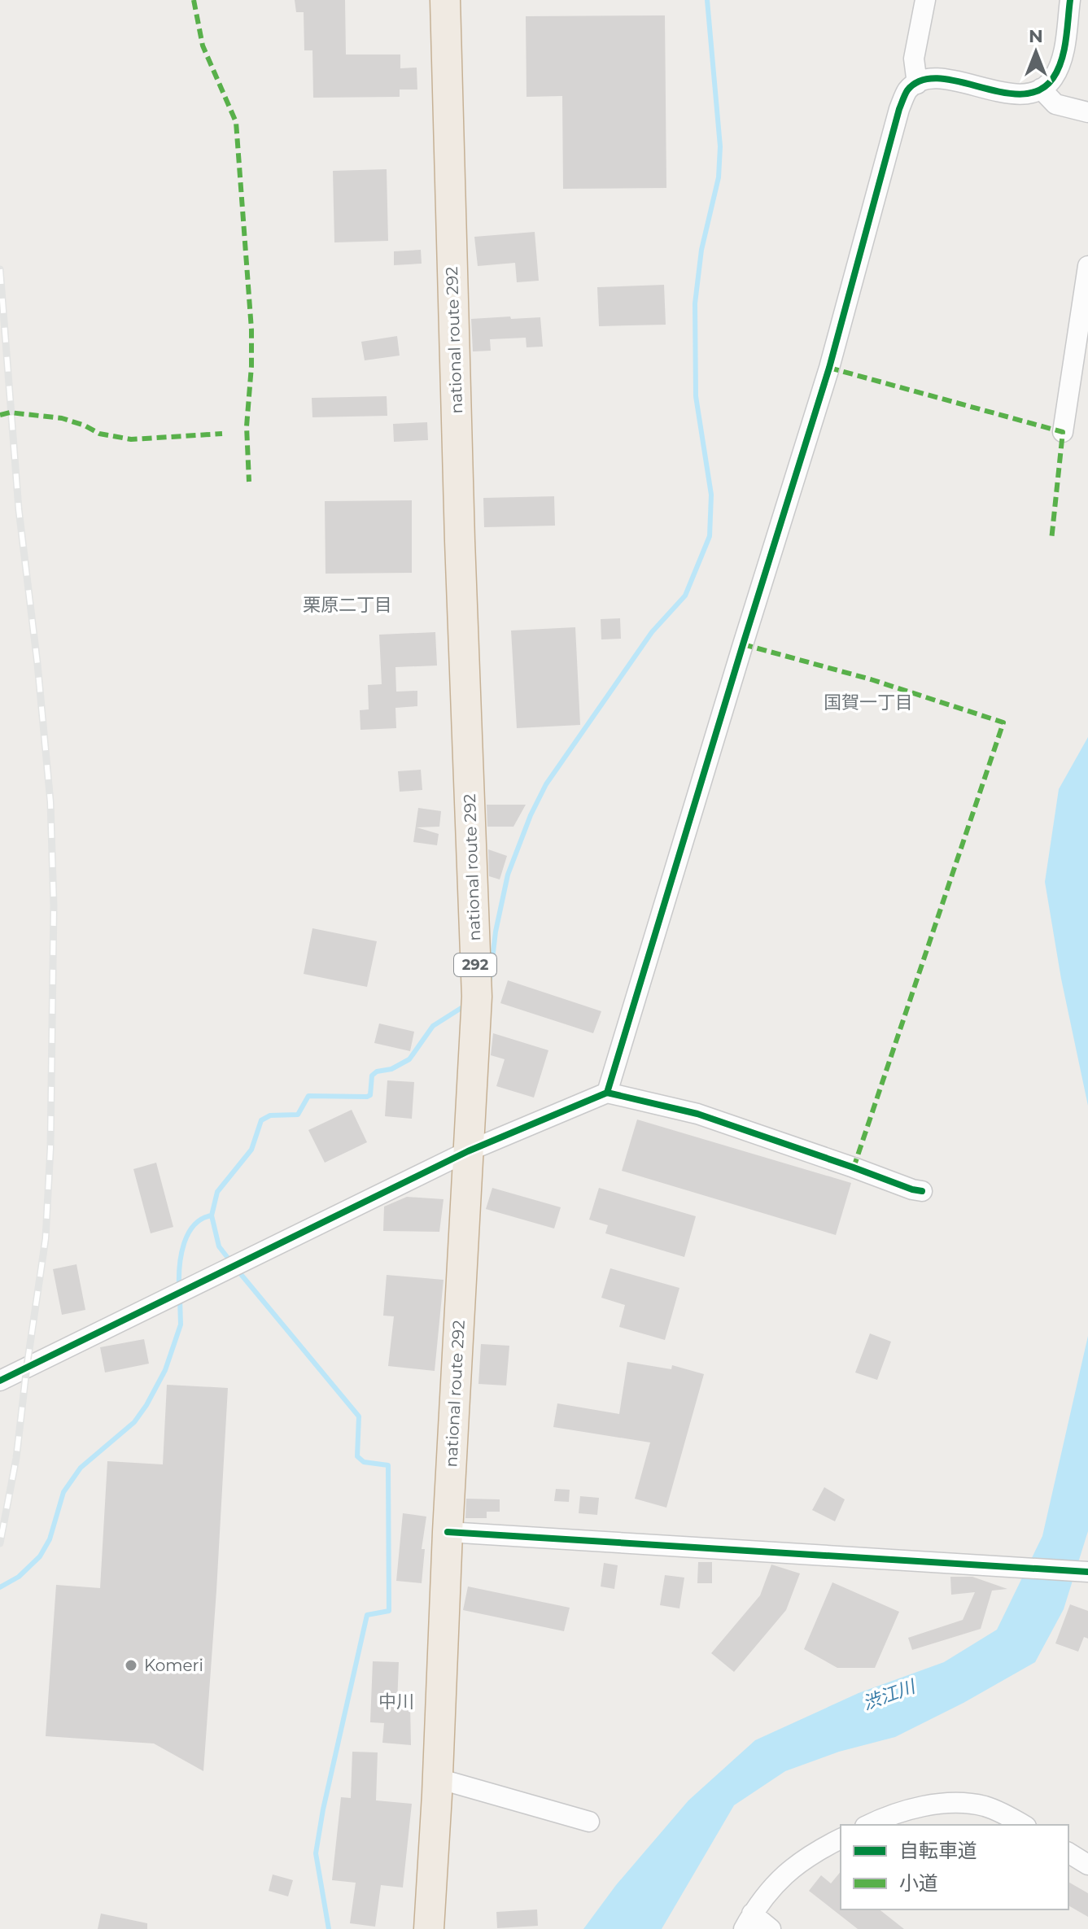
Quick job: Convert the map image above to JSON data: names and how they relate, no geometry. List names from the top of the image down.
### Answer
{
  "streets": {
    "highway": ["national route 292", "292"]
  },
  "districts": ["栗原二丁目", "国賀一丁目", "中川"],
  "water": ["渋江川"],
  "places": ["Komeri"],
  "legend": ["自転車道", "小道"],
  "north": "top"
}
